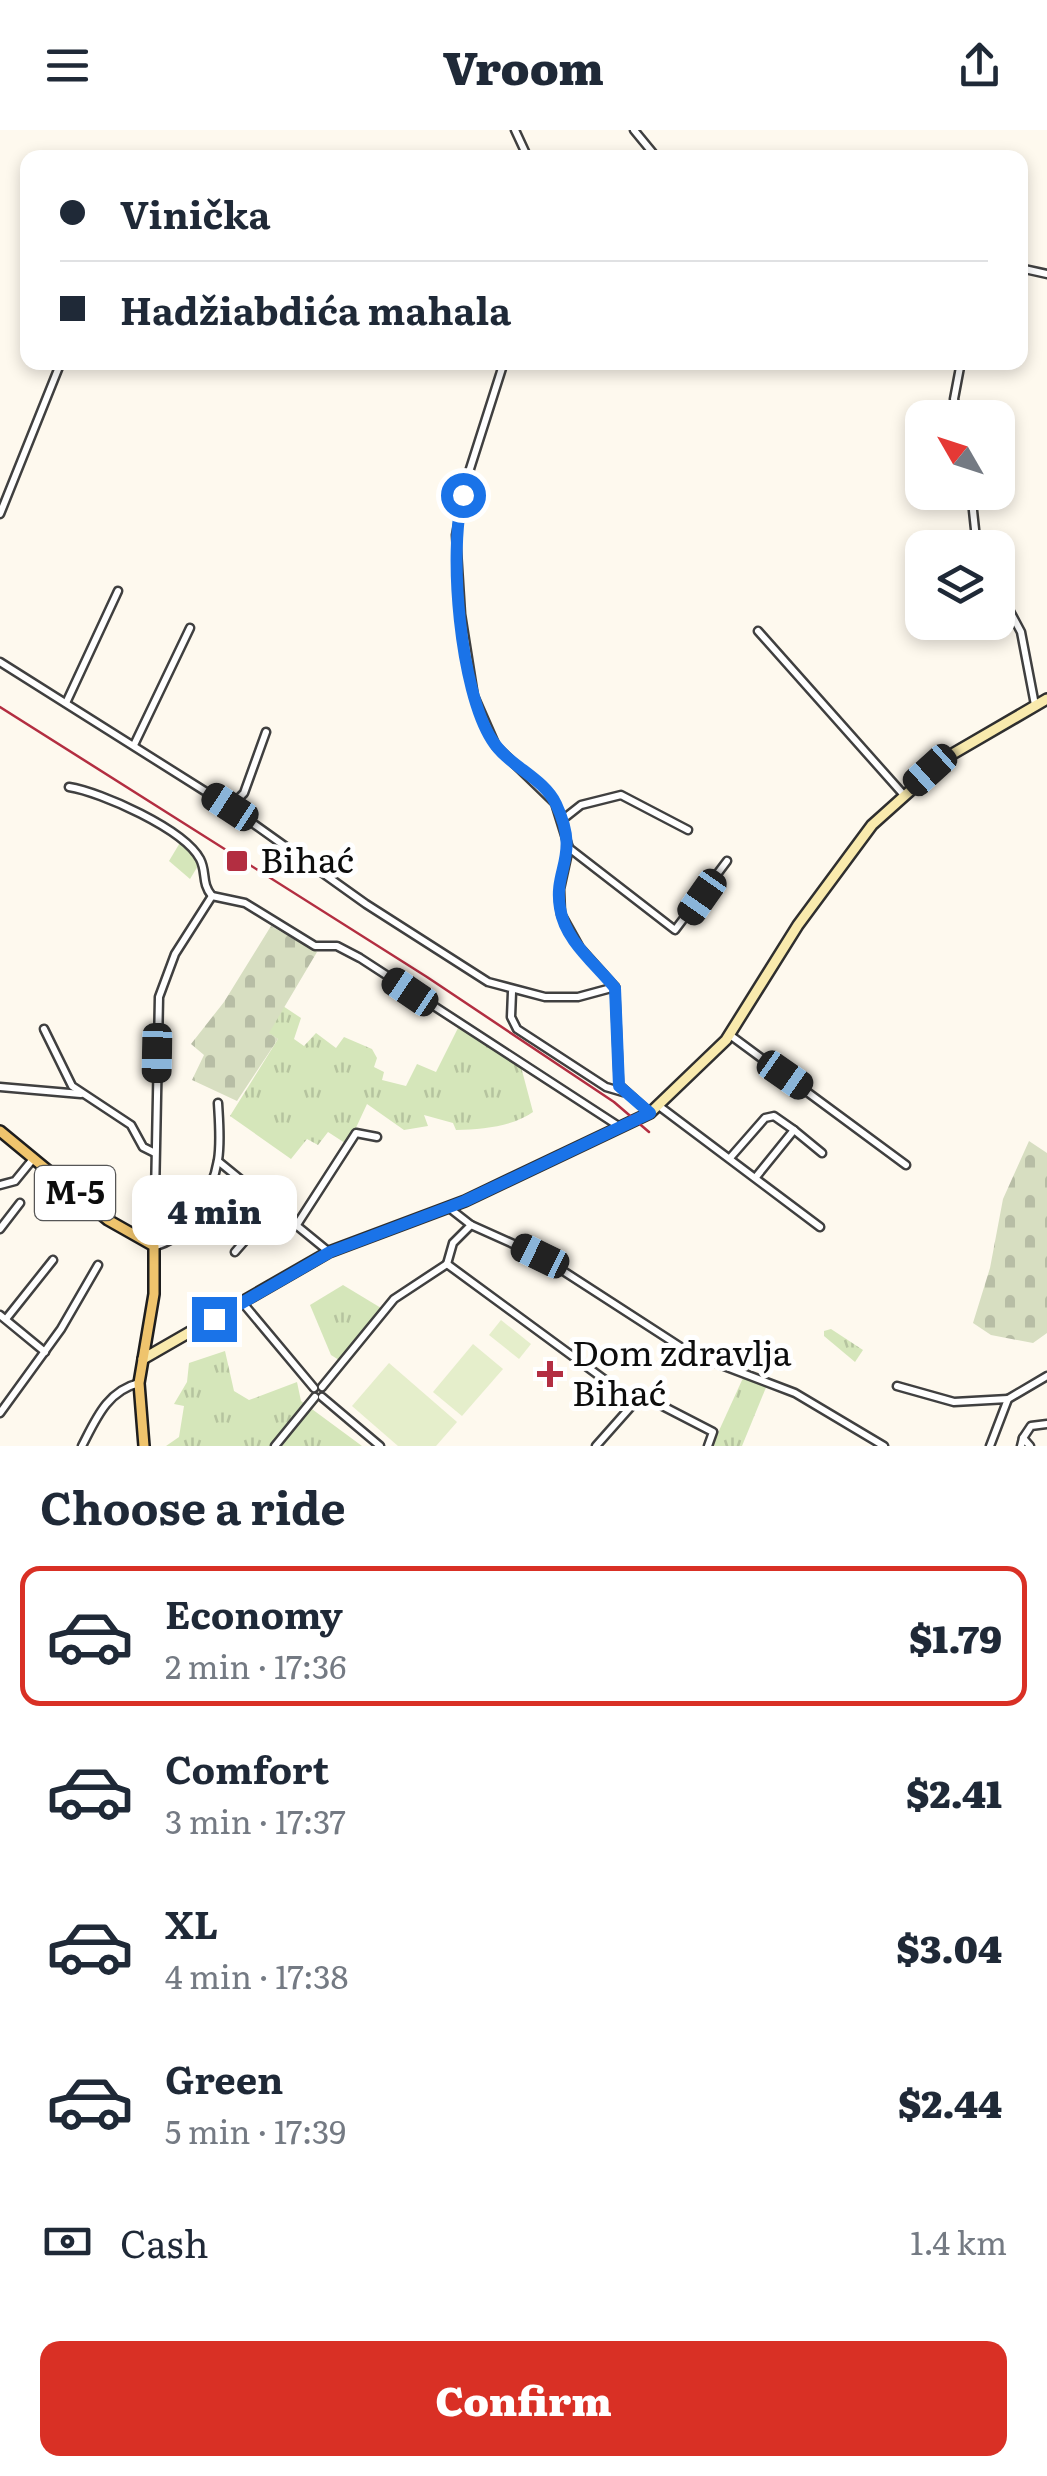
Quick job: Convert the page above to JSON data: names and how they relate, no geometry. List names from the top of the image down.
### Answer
{
  "streets": {
    "main road": ["M-5"]
  },
  "places": {
    "transit": ["Bihać"],
    "health": ["Dom zdravlja Bihać"]
  },
  "north": "top left",
  "page": {
    "header": "Vroom",
    "banner": ["Vinička", "Hadžiabdića mahala"],
    "bubble": "4 min",
    "heading": "Choose a ride",
    "list": [
      {
        "name": "Economy",
        "note": "2 min · 17:36",
        "value": "$1.79"
      },
      {
        "name": "Comfort",
        "note": "3 min · 17:37",
        "value": "$2.41"
      },
      {
        "name": "XL",
        "note": "4 min · 17:38",
        "value": "$3.04"
      },
      {
        "name": "Green",
        "note": "5 min · 17:39",
        "value": "$2.44"
      }
    ],
    "pay": ["Cash", "1.4 km"],
    "buttons": "Confirm"
  }
}
